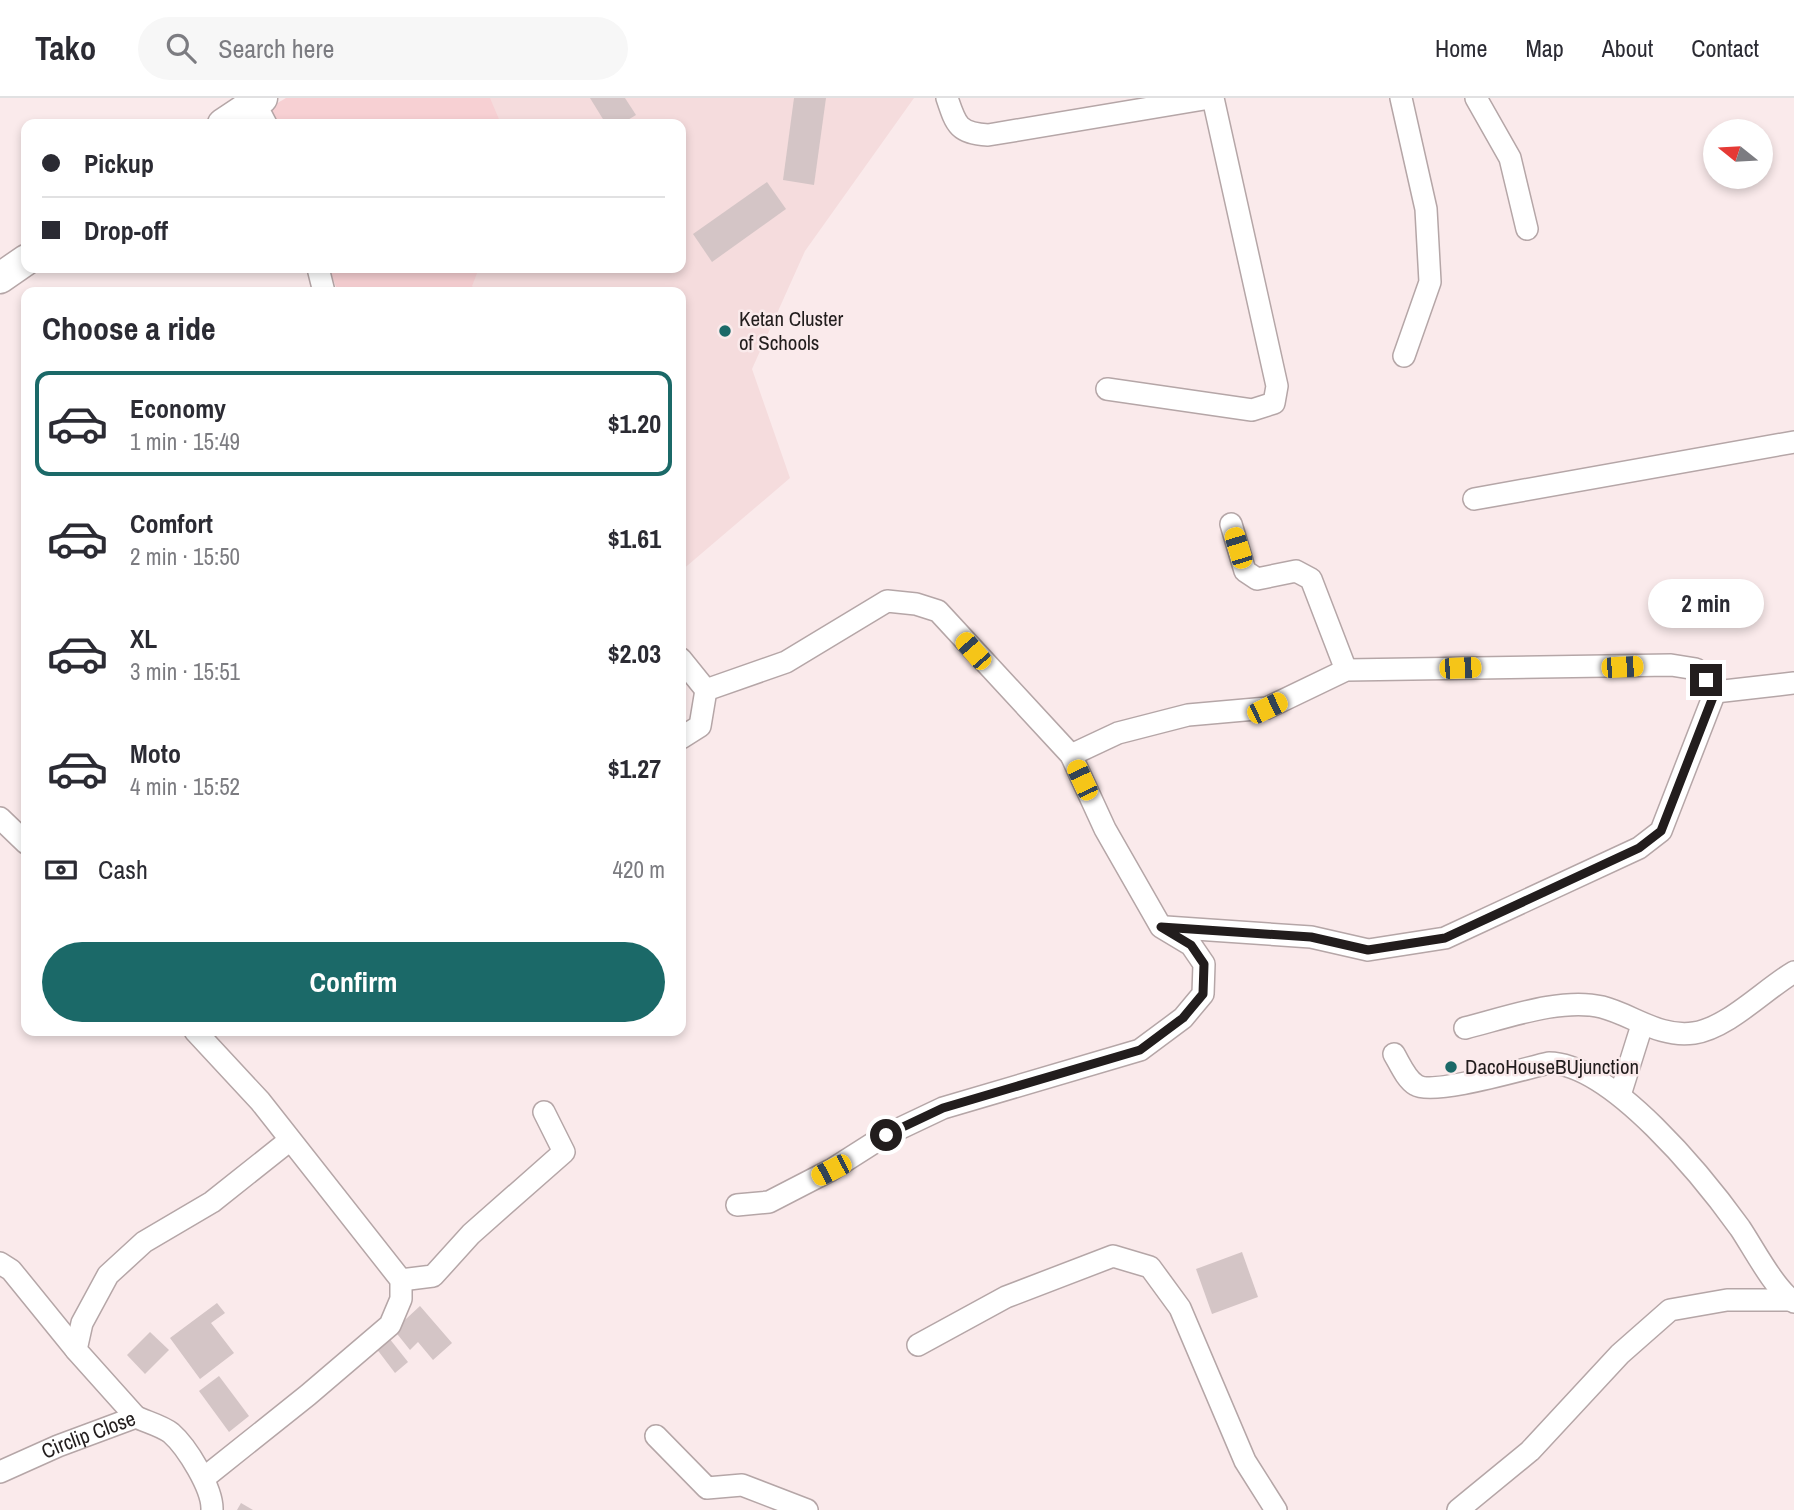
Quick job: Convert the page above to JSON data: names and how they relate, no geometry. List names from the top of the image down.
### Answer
{
  "streets": {
    "street": ["Circlip Close"]
  },
  "places": ["Ketan Cluster of Schools", "DacoHouseBUjunction"],
  "north": "left",
  "page": {
    "header": "Tako",
    "search": "Search here",
    "nav": [
      "Home",
      "Map",
      "About",
      "Contact"
    ],
    "banner": ["Pickup", "Drop-off"],
    "heading": "Choose a ride",
    "list": [
      {
        "name": "Economy",
        "note": "1 min · 15:49",
        "value": "$1.20"
      },
      {
        "name": "Comfort",
        "note": "2 min · 15:50",
        "value": "$1.61"
      },
      {
        "name": "XL",
        "note": "3 min · 15:51",
        "value": "$2.03"
      },
      {
        "name": "Moto",
        "note": "4 min · 15:52",
        "value": "$1.27"
      }
    ],
    "bubble": "2 min",
    "pay": ["Cash", "420 m"],
    "buttons": "Confirm"
  }
}
